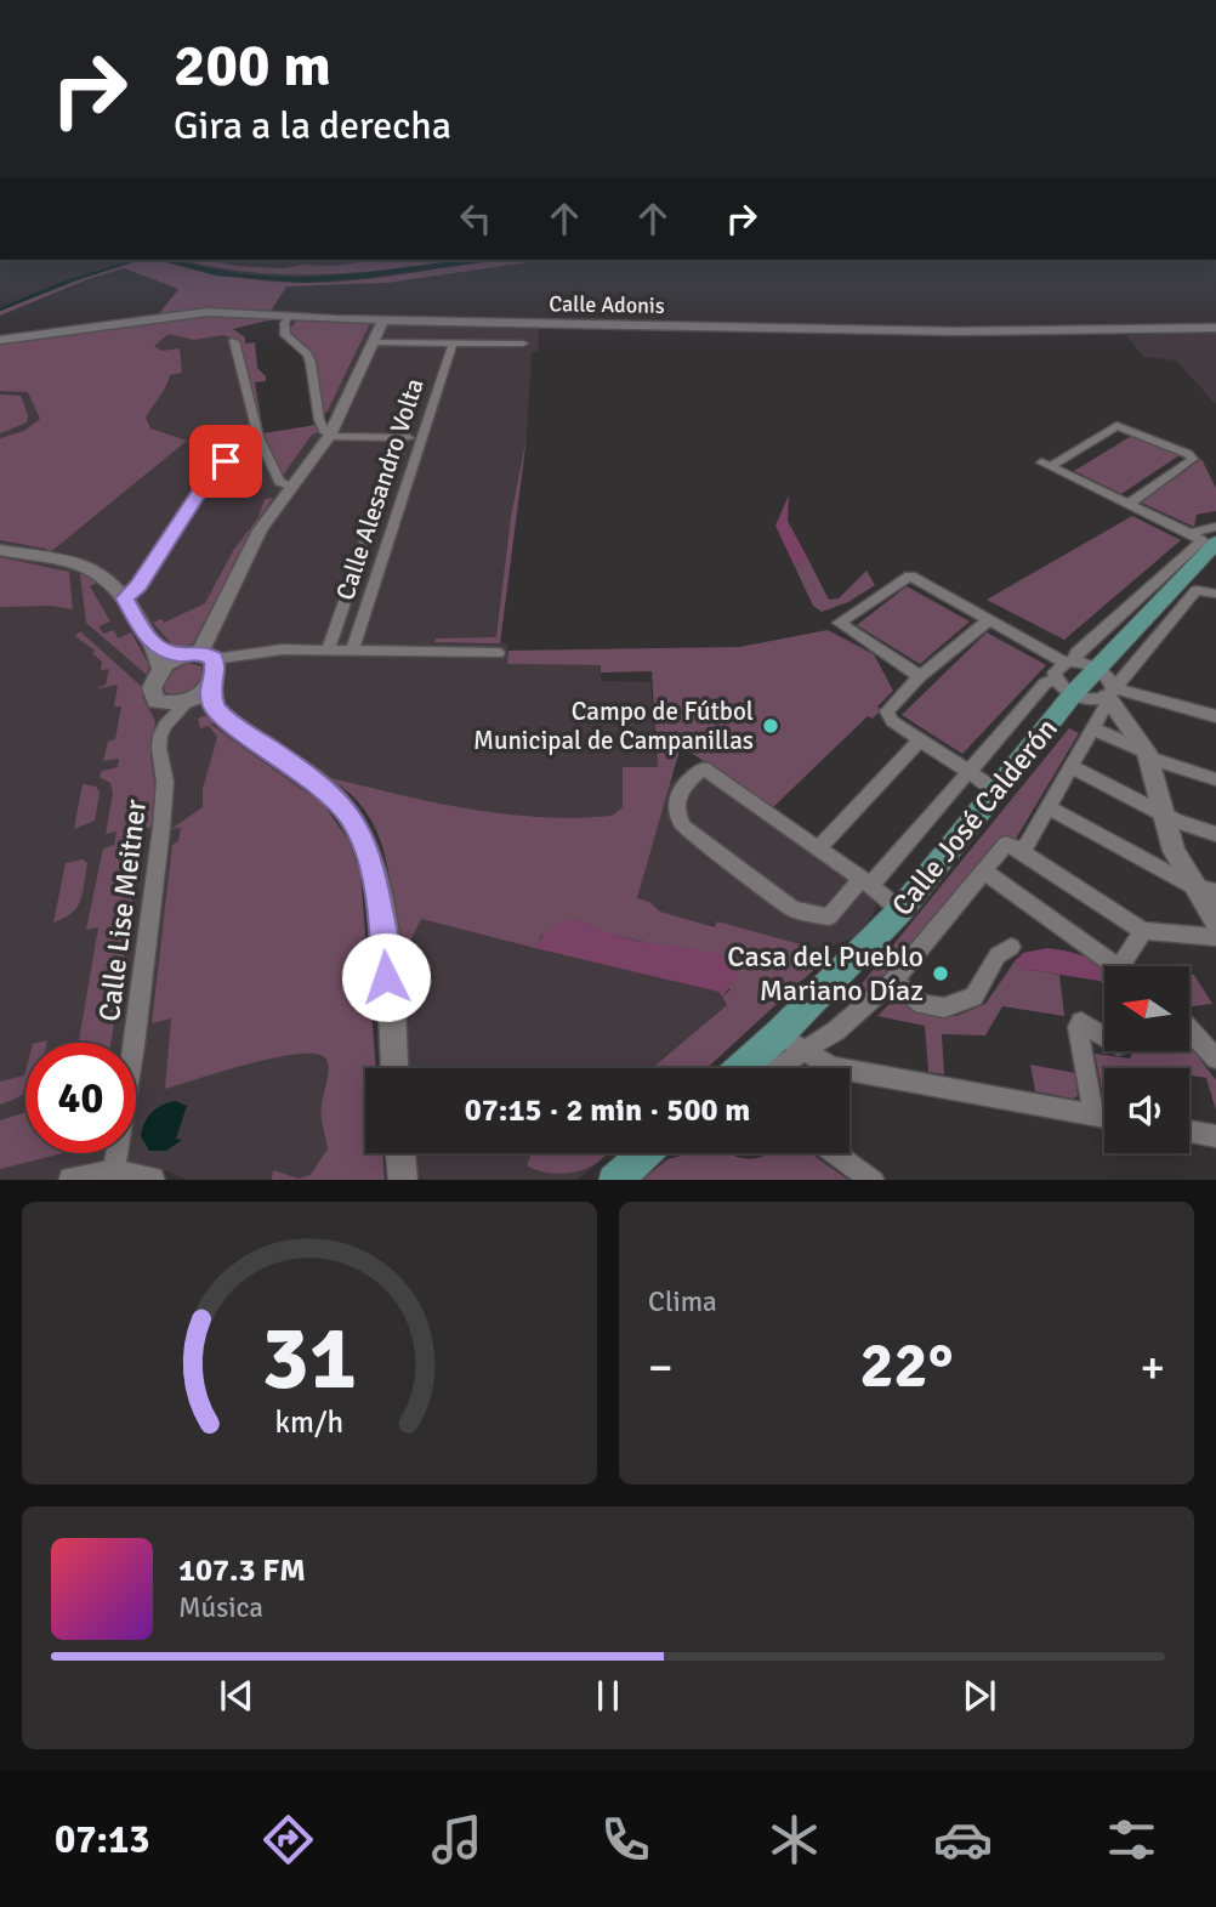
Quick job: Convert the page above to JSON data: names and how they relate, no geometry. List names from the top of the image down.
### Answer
{
  "streets": {
    "main road": ["Calle José Calderón"],
    "street": ["Calle Adonis", "Calle Alesandro Volta", "Calle Lise Meitner"]
  },
  "places": ["Campo de Fútbol Municipal de Campanillas", "Casa del Pueblo Mariano Díaz"],
  "north": "left",
  "page": {
    "turn": ["200 m", "Gira a la derecha"],
    "limit": "40",
    "trip": "07:15 · 2 min · 500 m",
    "tile": "Clima",
    "heat": ["−", "22°", "+"],
    "song": ["107.3 FM", "Música"],
    "tabs": "07:13",
    "gauge": ["31", "km/h"]
  }
}
